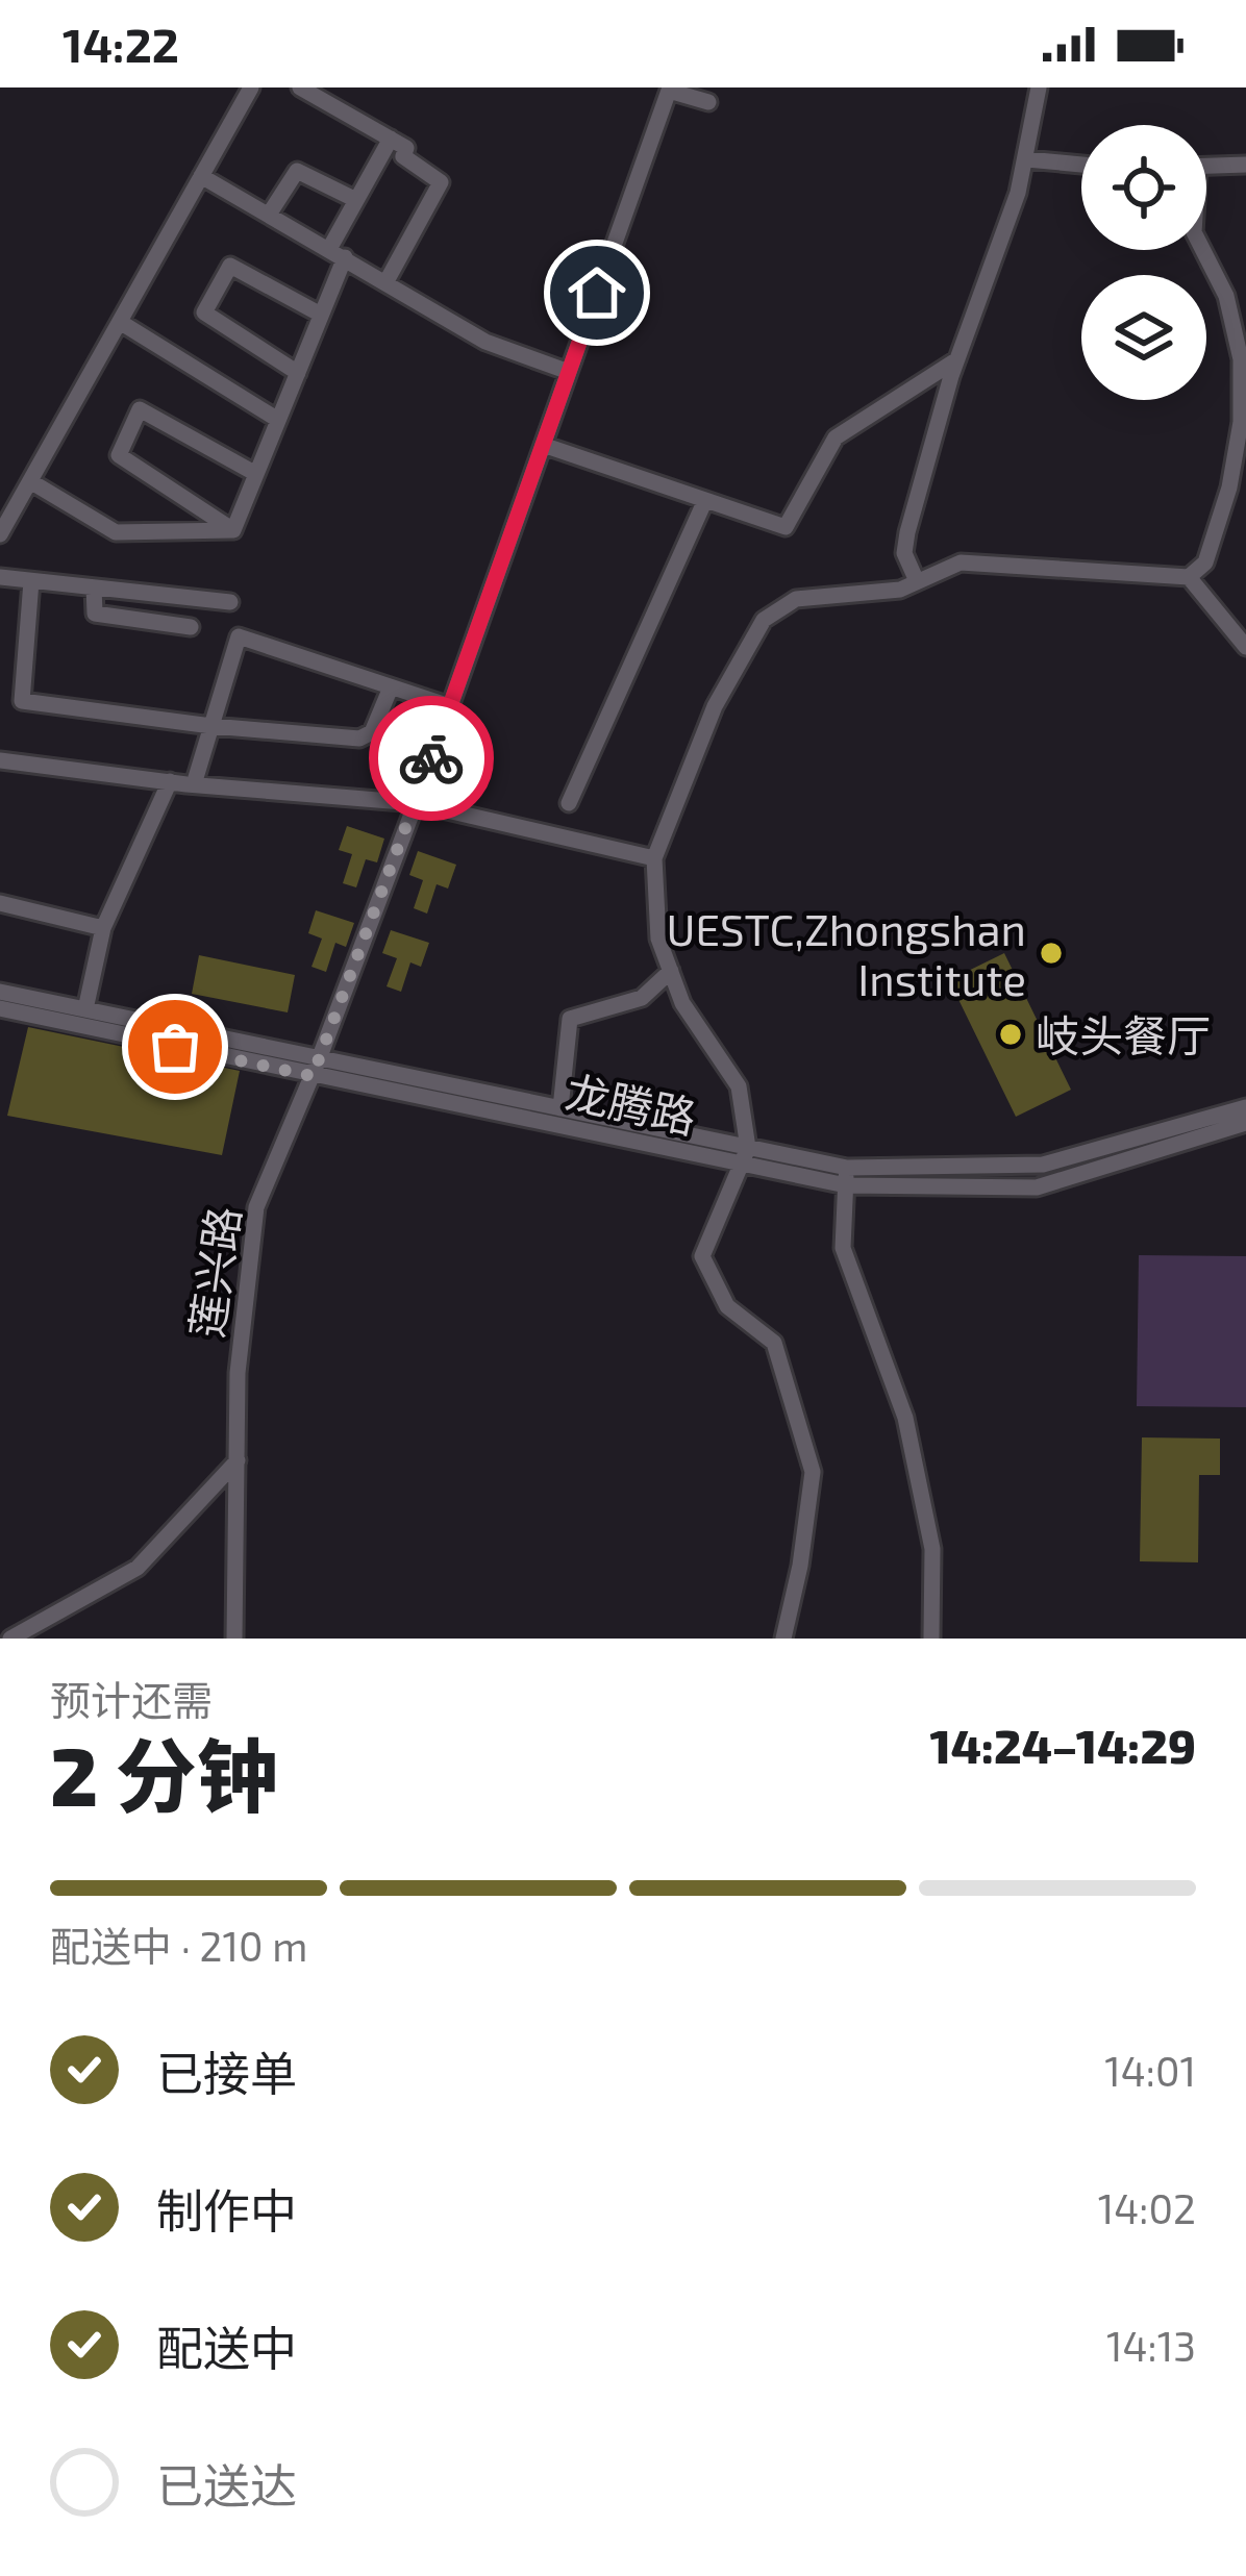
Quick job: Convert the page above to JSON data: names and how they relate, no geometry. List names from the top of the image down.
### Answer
{
  "streets": {
    "street": ["龙腾路", "莲兴路"]
  },
  "crossings": [
    ["龙腾路", "莲兴路"]
  ],
  "places": ["UESTC,Zhongshan Institute", "岐头餐厅"],
  "page": {
    "status": "14:22",
    "heading": ["2 分钟", "预计还需", "14:24–14:29"],
    "bar": "配送中 · 210 m",
    "list": [
      ["已接单", "14:01"],
      ["制作中", "14:02"],
      ["配送中", "14:13"],
      "已送达"
    ]
  }
}
